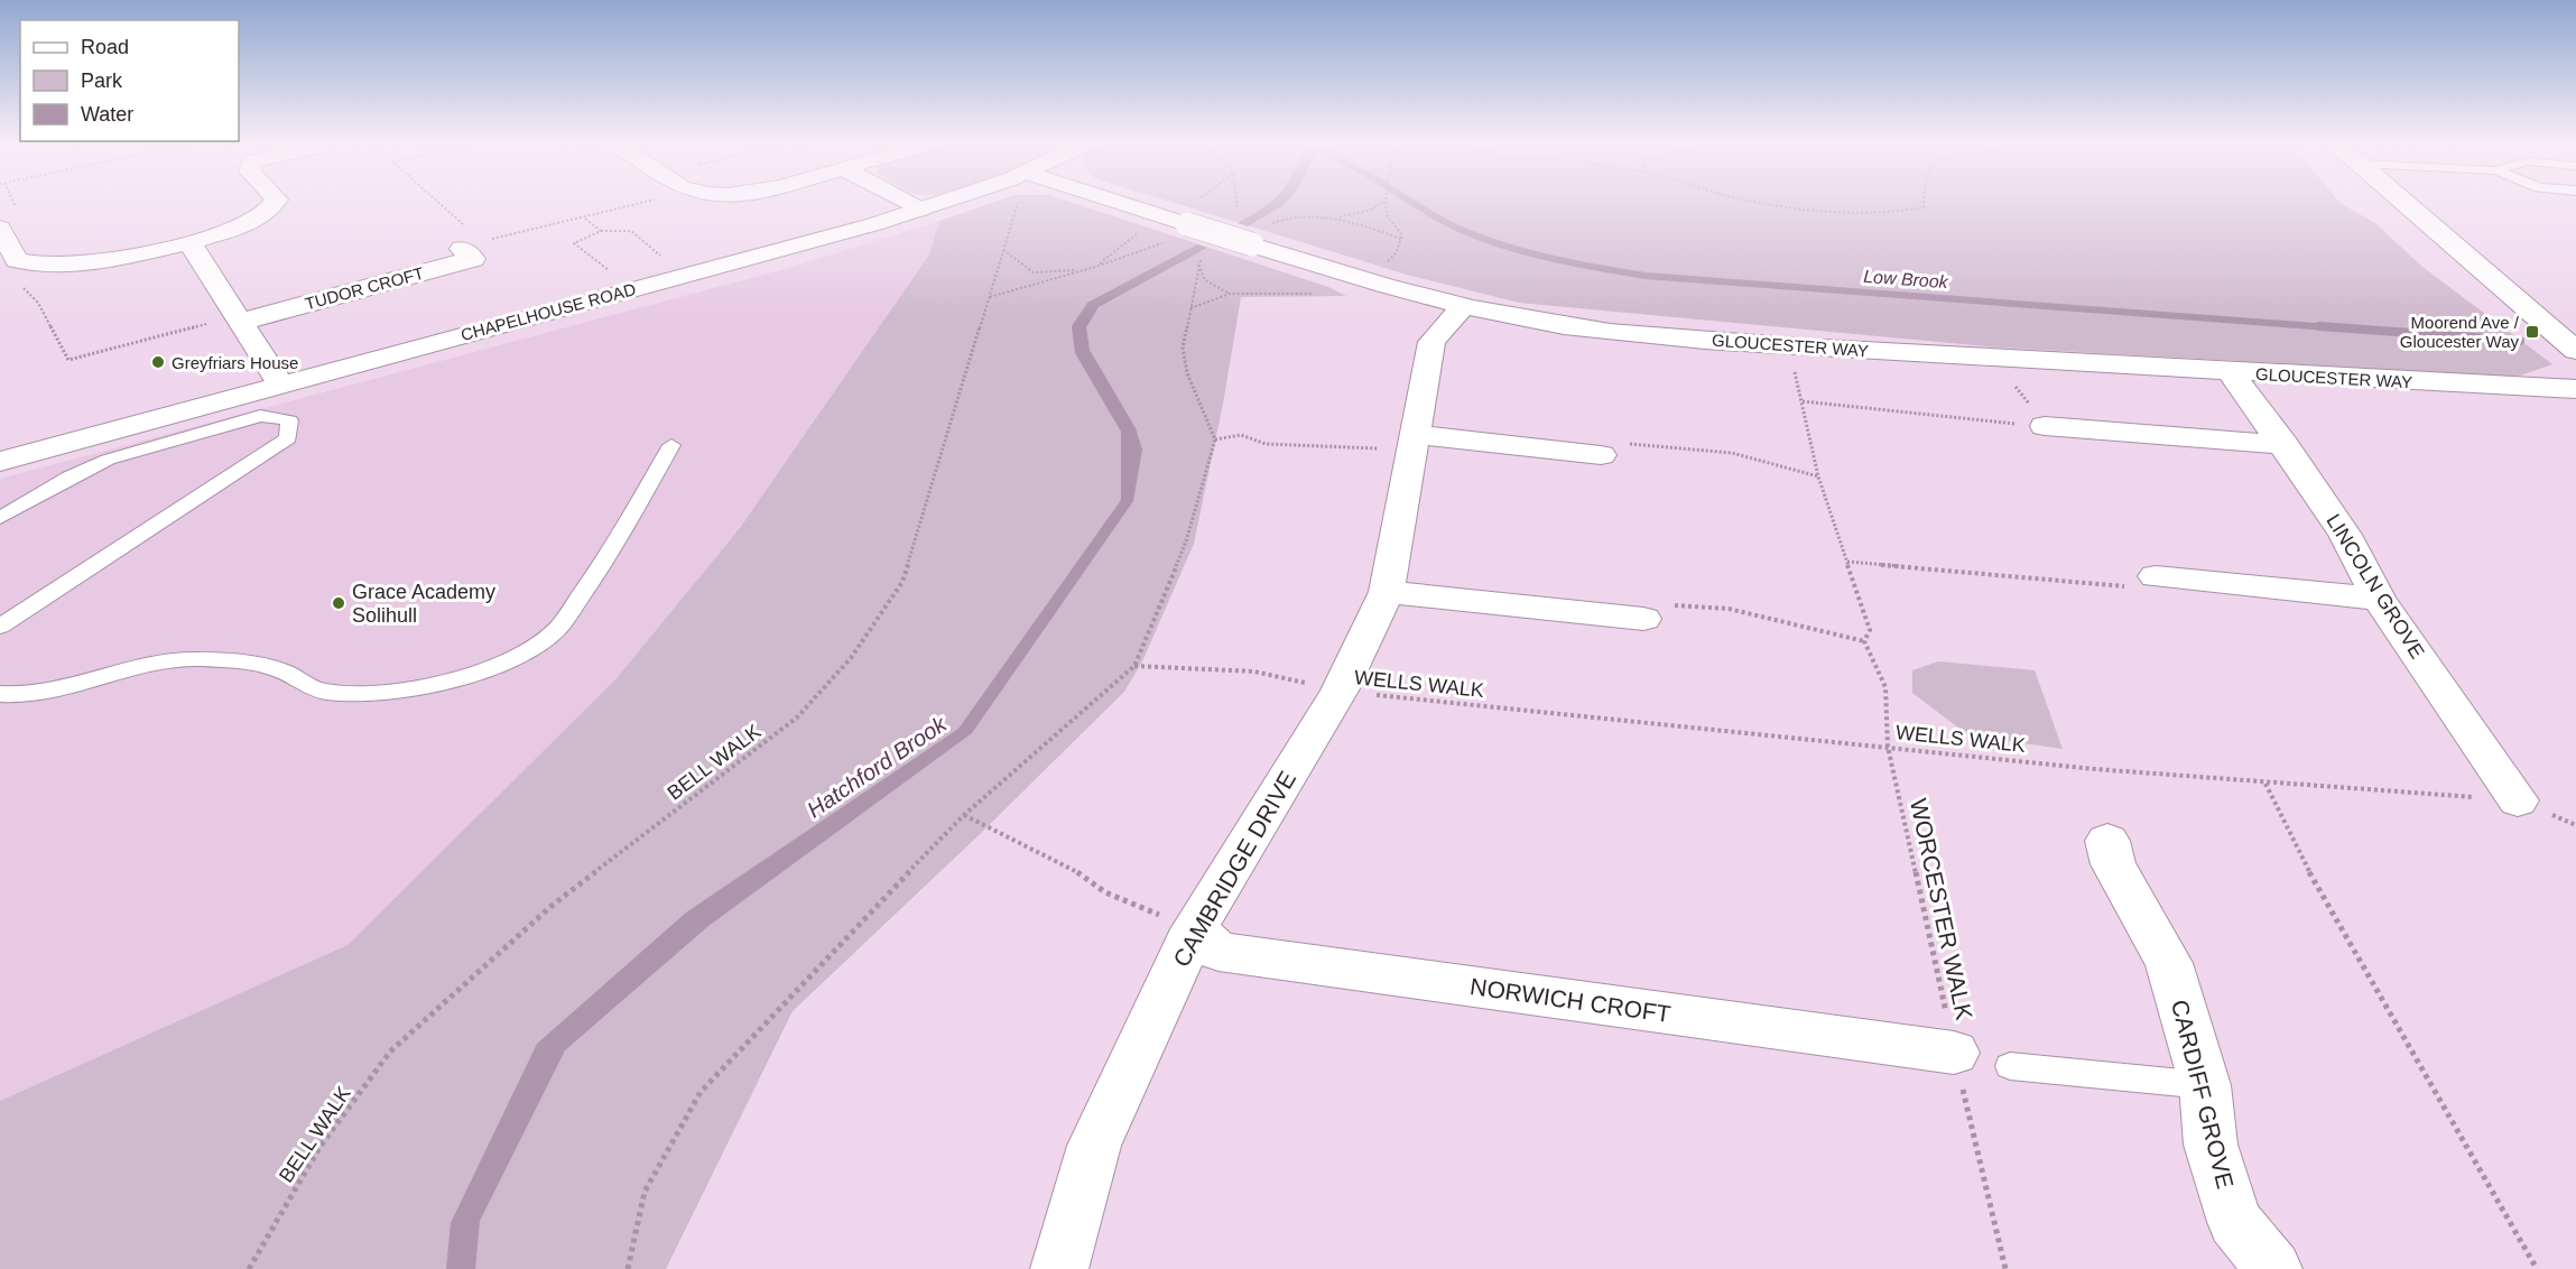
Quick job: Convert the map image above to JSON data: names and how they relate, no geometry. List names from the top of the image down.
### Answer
{
  "streets": {
    "street": [
      "TUDOR CROFT",
      "CHAPELHOUSE ROAD",
      "GLOUCESTER WAY",
      "LINCOLN GROVE",
      "CAMBRIDGE DRIVE",
      "NORWICH CROFT",
      "CARDIFF GROVE"
    ],
    "path": ["WELLS WALK", "BELL WALK", "WORCESTER WALK"]
  },
  "crossings": [
    ["GLOUCESTER WAY", "LINCOLN GROVE"],
    ["GLOUCESTER WAY", "CAMBRIDGE DRIVE"],
    ["GLOUCESTER WAY", "WORCESTER WALK"],
    ["LINCOLN GROVE", "WELLS WALK"],
    ["WELLS WALK", "CAMBRIDGE DRIVE"],
    ["WELLS WALK", "WORCESTER WALK"],
    ["CAMBRIDGE DRIVE", "NORWICH CROFT"],
    ["WORCESTER WALK", "NORWICH CROFT"]
  ],
  "water": ["Low Brook", "Hatchford Brook"],
  "places": {
    "transit": ["Moorend Ave / Gloucester Way"],
    "other": ["Greyfriars House", "Grace Academy Solihull"]
  },
  "legend": ["Road", "Park", "Water"]
}
